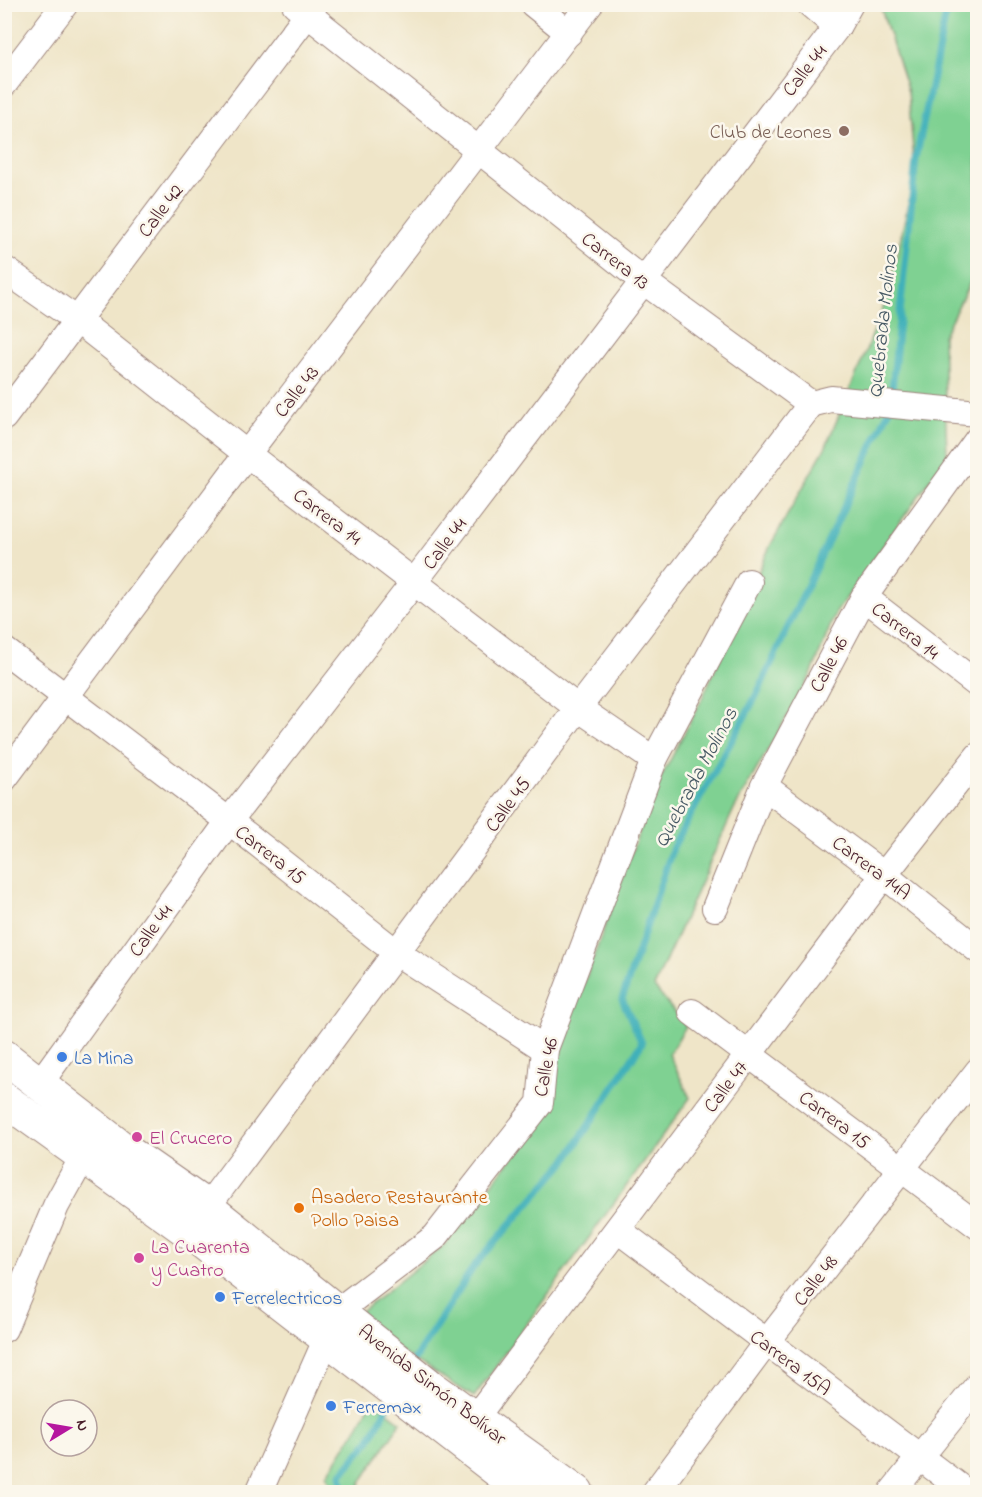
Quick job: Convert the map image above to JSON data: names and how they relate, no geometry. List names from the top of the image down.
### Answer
{
  "streets": {
    "main road": ["Avenida Simón Bolívar"],
    "street": [
      "Calle 44",
      "Calle 42",
      "Carrera 13",
      "Calle 43",
      "Carrera 14",
      "Calle 46",
      "Calle 45",
      "Carrera 15",
      "Carrera 14A",
      "Calle 47",
      "Calle 48",
      "Carrera 15A"
    ]
  },
  "crossings": [
    ["Calle 44", "Carrera 13"],
    ["Calle 44", "Carrera 14"],
    ["Calle 44", "Carrera 15"],
    ["Calle 44", "Avenida Simón Bolívar"],
    ["Calle 42", "Carrera 13"],
    ["Calle 42", "Carrera 14"],
    ["Carrera 13", "Calle 43"],
    ["Carrera 13", "Calle 45"],
    ["Calle 43", "Carrera 14"],
    ["Calle 43", "Carrera 15"],
    ["Carrera 14", "Calle 46"],
    ["Carrera 14", "Calle 45"],
    ["Calle 46", "Carrera 15"],
    ["Calle 46", "Carrera 14A"],
    ["Calle 46", "Avenida Simón Bolívar"],
    ["Calle 45", "Carrera 15"],
    ["Calle 45", "Avenida Simón Bolívar"],
    ["Carrera 15", "Calle 47"],
    ["Carrera 15", "Calle 48"],
    ["Carrera 14A", "Calle 47"],
    ["Calle 47", "Carrera 15A"],
    ["Calle 47", "Avenida Simón Bolívar"],
    ["Calle 48", "Carrera 15A"]
  ],
  "water": ["Quebrada Molinos"],
  "places": [
    "Club de Leones",
    "La Mina",
    "El Crucero",
    "Asadero Restaurante Pollo Paisa",
    "La Cuarenta y Cuatro",
    "Ferrelectricos",
    "Ferremax"
  ],
  "north": "right"
}
